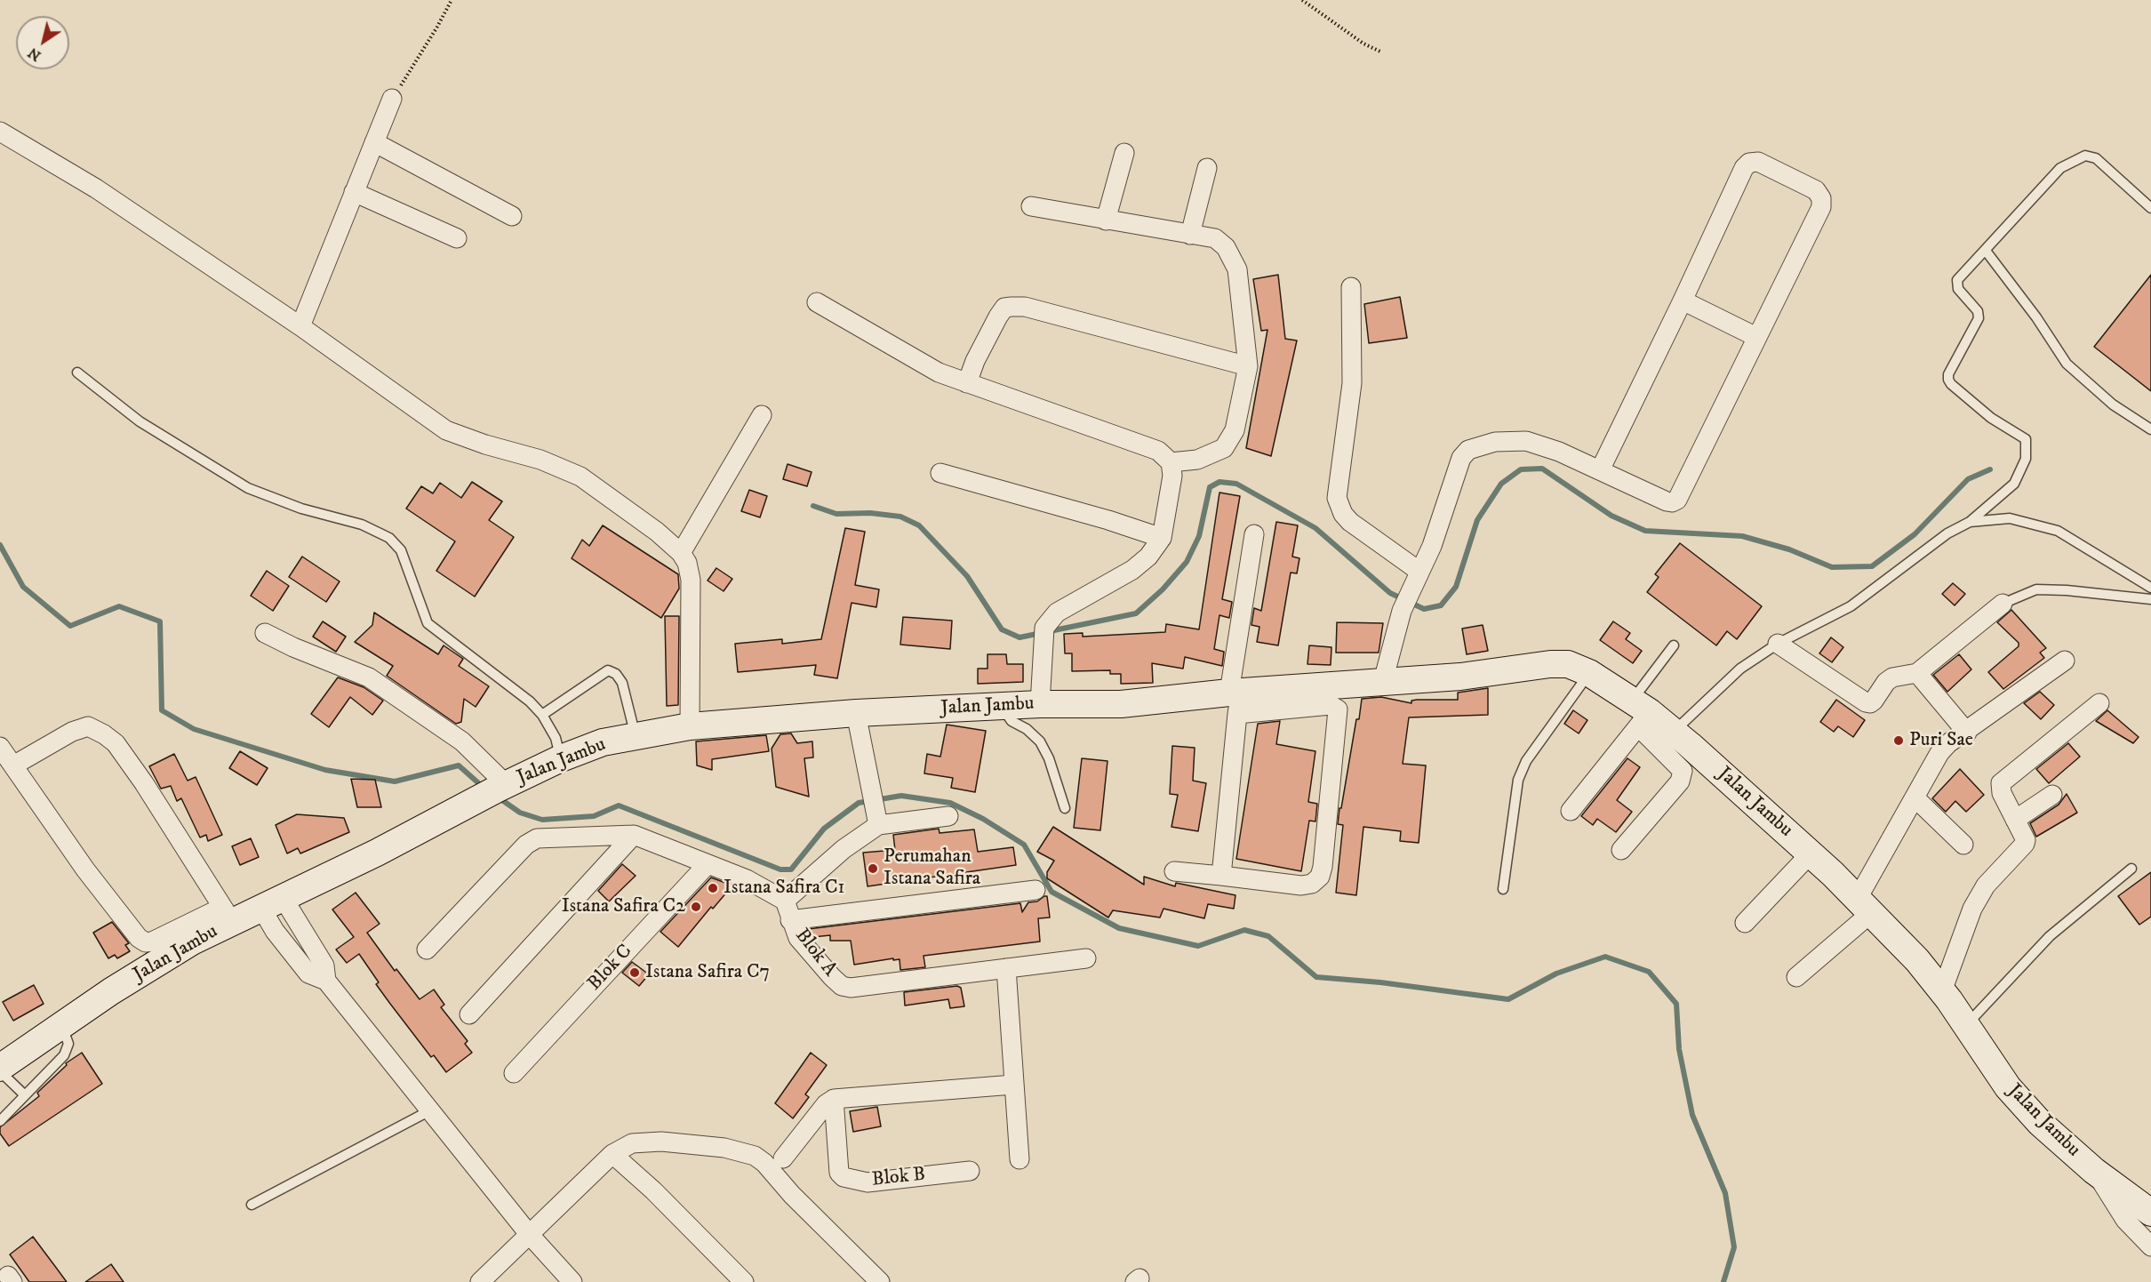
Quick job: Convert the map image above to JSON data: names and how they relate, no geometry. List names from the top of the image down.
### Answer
{
  "streets": {
    "street": [
      "Jalan Jambu",
      "Blok A",
      "Blok C",
      "Blok B"
    ]
  },
  "places": [
    "Puri Sae",
    "Perumahan Istana Safira",
    "Istana Safira C1",
    "Istana Safira C2",
    "Istana Safira C7"
  ],
  "north": "bottom left"
}
